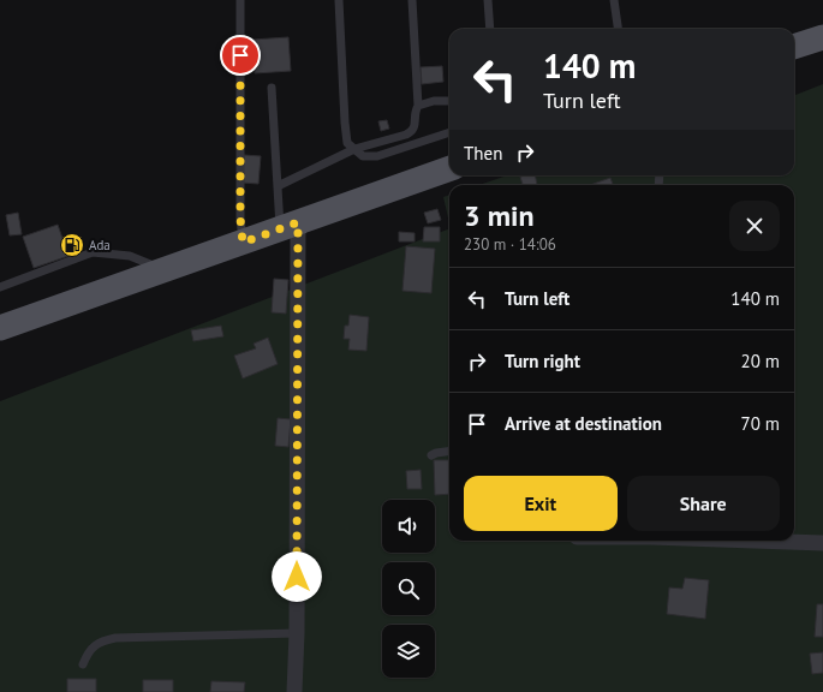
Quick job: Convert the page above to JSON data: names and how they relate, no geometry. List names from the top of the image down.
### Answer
{
  "places": {
    "fuel station": ["Ada"]
  },
  "page": {
    "turn": ["140 m", "Turn left"],
    "then": "Then",
    "heading": ["3 min", "230 m · 14:06"],
    "list": [
      {
        "name": "Turn left",
        "value": "140 m"
      },
      {
        "name": "Turn right",
        "value": "20 m"
      },
      {
        "name": "Arrive at destination",
        "value": "70 m"
      }
    ],
    "buttons": ["Exit", "Share"]
  }
}
